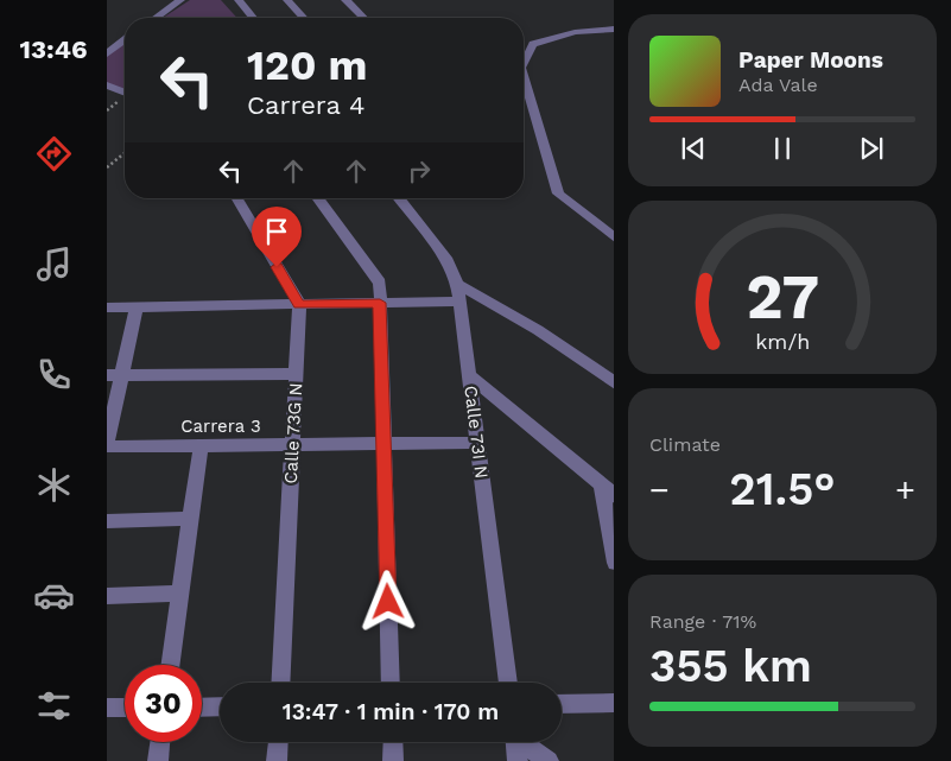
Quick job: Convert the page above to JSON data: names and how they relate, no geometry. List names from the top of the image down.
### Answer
{
  "streets": {
    "street": ["Carrera 3", "Calle 73I N", "Calle 73G N"]
  },
  "crossings": [
    ["Carrera 3", "Calle 73I N"],
    ["Carrera 3", "Calle 73G N"]
  ],
  "page": {
    "tabs": "13:46",
    "turn": ["120 m", "Carrera 4"],
    "song": ["Paper Moons", "Ada Vale"],
    "tile": [
      "Climate",
      ["Range · 71%", "355 km"]
    ],
    "heat": ["−", "21.5°", "+"],
    "limit": "30",
    "trip": "13:47 · 1 min · 170 m",
    "gauge": ["27", "km/h"]
  }
}
